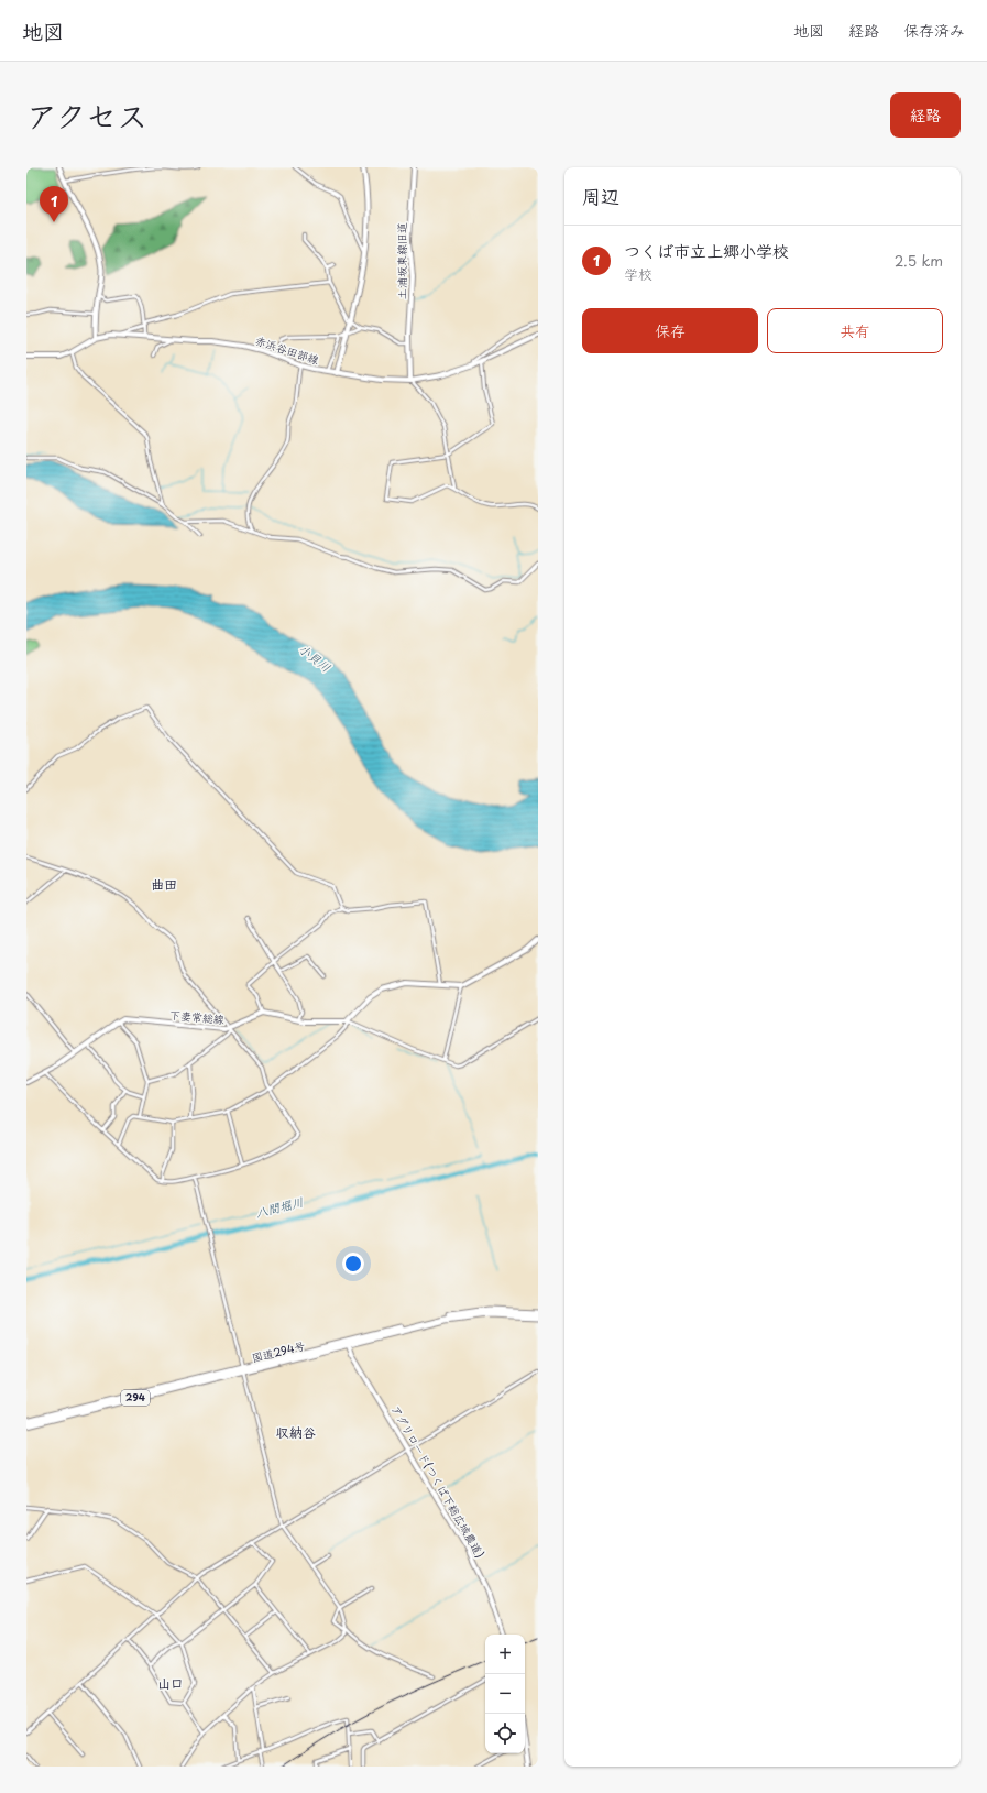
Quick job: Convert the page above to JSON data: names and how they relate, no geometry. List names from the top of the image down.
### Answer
{
  "streets": {
    "highway": ["国道294号", "294"],
    "main road": [
      "土浦坂東線旧道",
      "赤浜谷田部線",
      "下妻常総線",
      "アグリロード(つくば下総広域農道)"
    ]
  },
  "crossings": [
    ["土浦坂東線旧道", "赤浜谷田部線"],
    ["国道294号", "アグリロード(つくば下総広域農道)"]
  ],
  "districts": ["曲田", "収納谷", "山口"],
  "water": ["小貝川", "八間堀川"],
  "page": {
    "header": "地図",
    "nav": ["地図", "経路", "保存済み"],
    "title": "アクセス",
    "buttons": [
      "経路",
      ["保存", "共有"]
    ],
    "heading": "周辺",
    "pins": "1",
    "list": [
      {
        "mark": "1",
        "name": "つくば市立上郷小学校",
        "note": "学校",
        "value": "2.5 km"
      }
    ],
    "map_buttons": ["+", "−"]
  }
}
